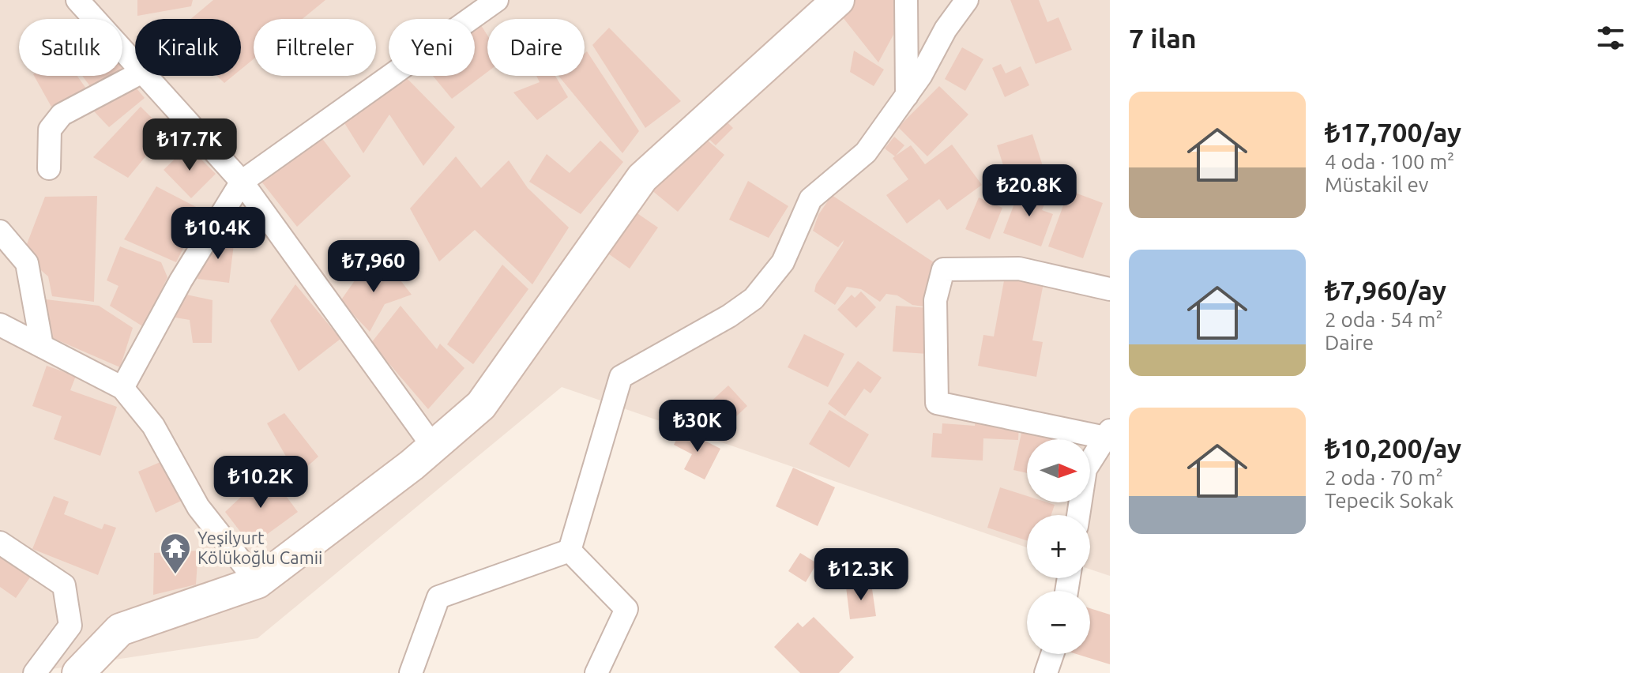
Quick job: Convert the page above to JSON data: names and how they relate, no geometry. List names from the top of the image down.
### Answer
{
  "places": {
    "temple": ["Yeşilyurt Kölükoğlu Camii"]
  },
  "north": "right",
  "page": {
    "heading": "7 ilan",
    "chip": [
      "Satılık",
      "Kiralık",
      "Filtreler",
      "Yeni",
      "Daire"
    ],
    "list": [
      {
        "name": "₺17,700/ay",
        "note": "4 oda · 100 m² · Müstakil ev"
      },
      {
        "name": "₺7,960/ay",
        "note": "2 oda · 54 m² · Daire"
      },
      {
        "name": "₺10,200/ay",
        "note": "2 oda · 70 m² · Tepecik Sokak"
      }
    ],
    "price": [
      "₺17.7K",
      "₺20.8K",
      "₺10.4K",
      "₺7,960",
      "₺30K",
      "₺10.2K",
      "₺12.3K"
    ],
    "map_buttons": ["+", "−"]
  }
}
